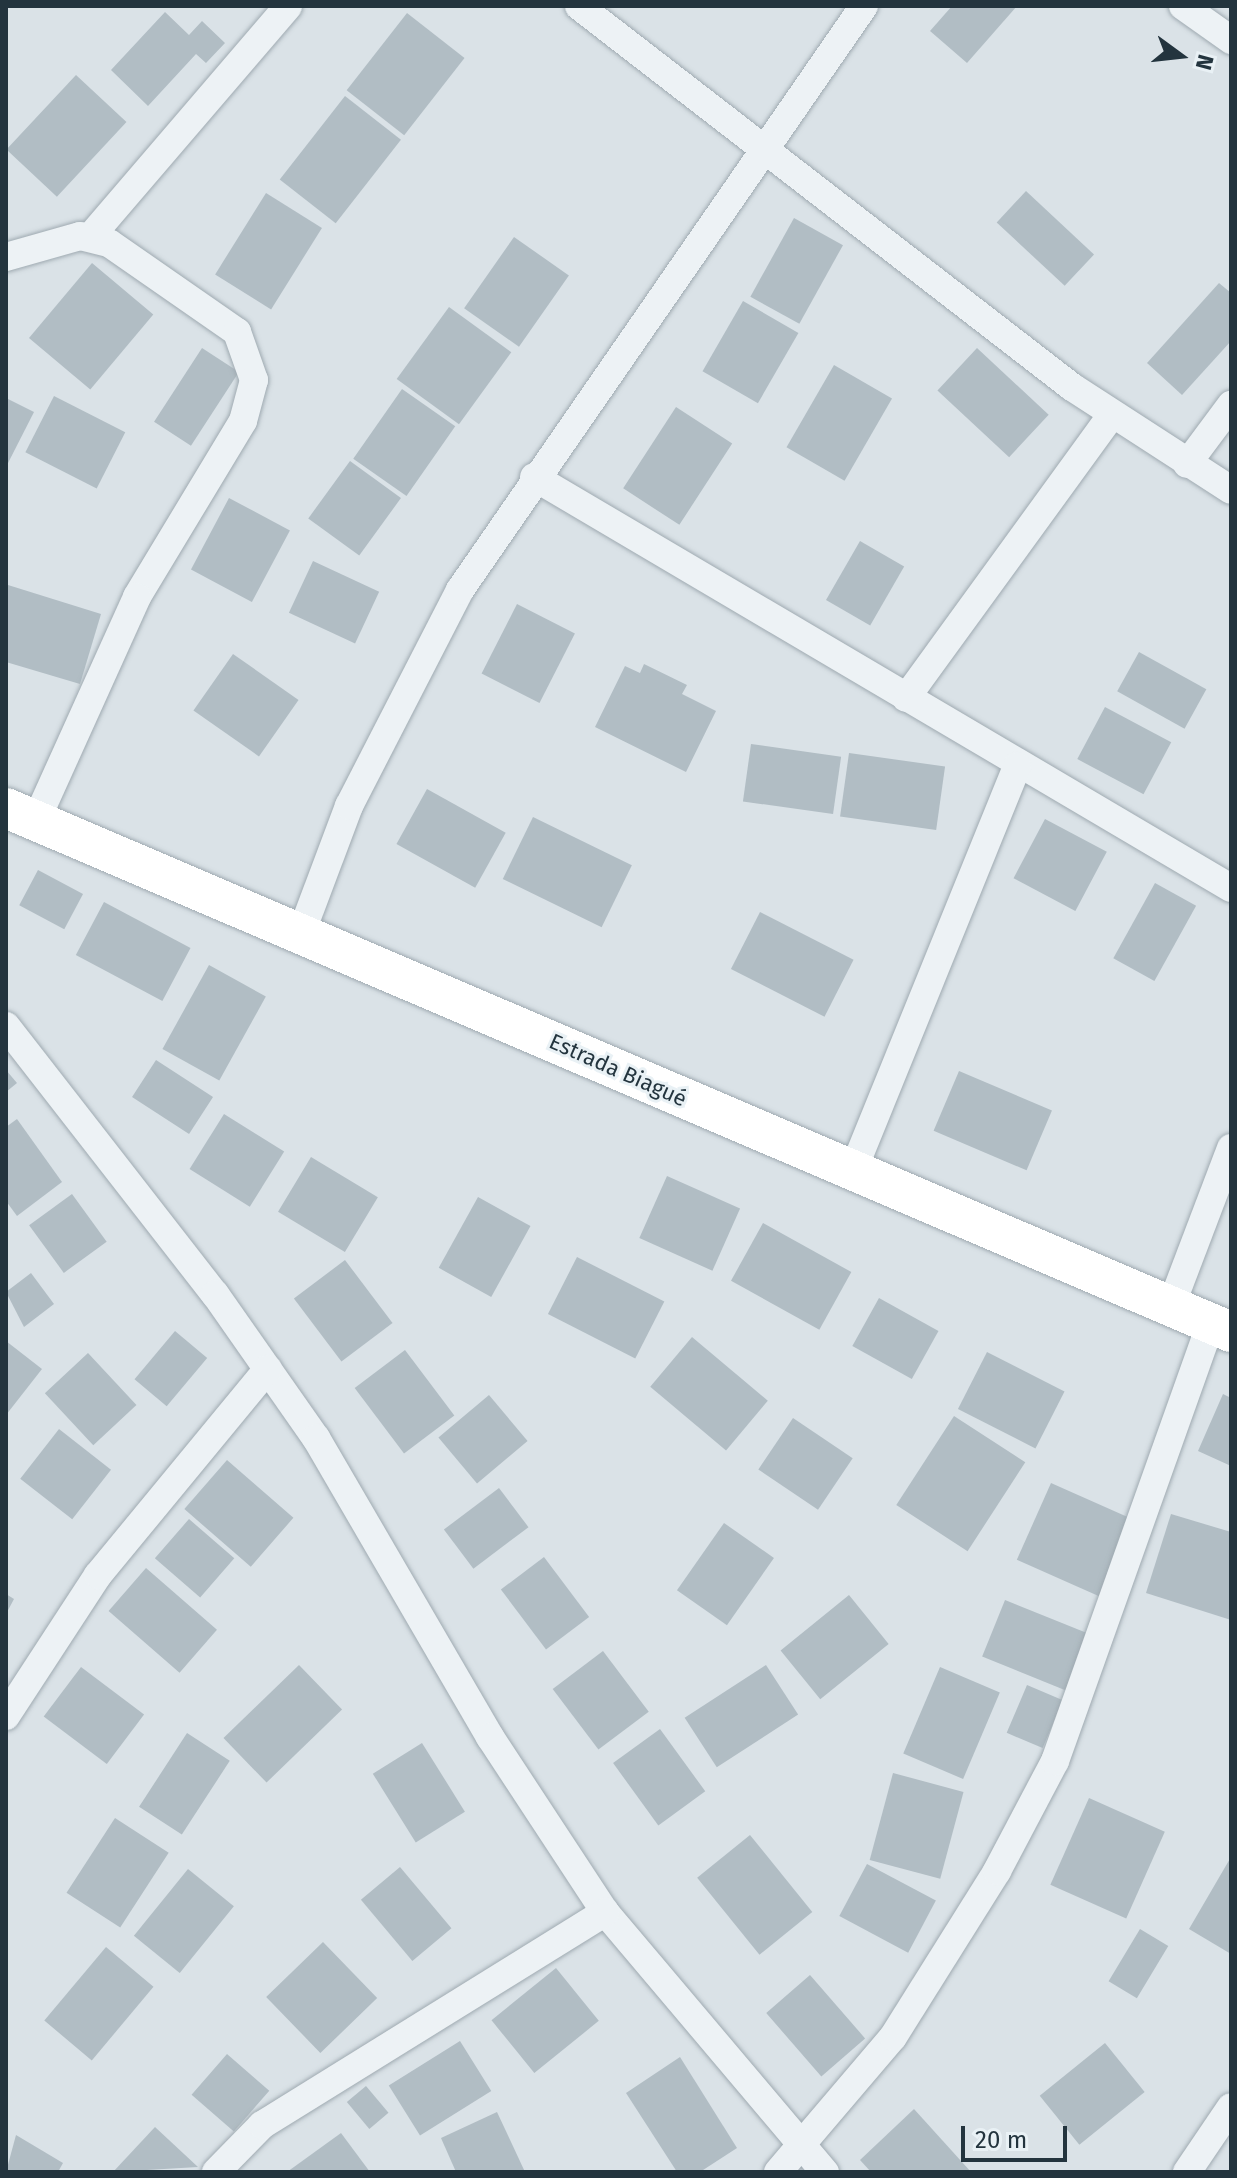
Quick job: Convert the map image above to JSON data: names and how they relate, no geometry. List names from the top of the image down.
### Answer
{
  "streets": {
    "main road": ["Estrada Biagué"]
  },
  "scale_bar": "20 m",
  "north": "right"
}
